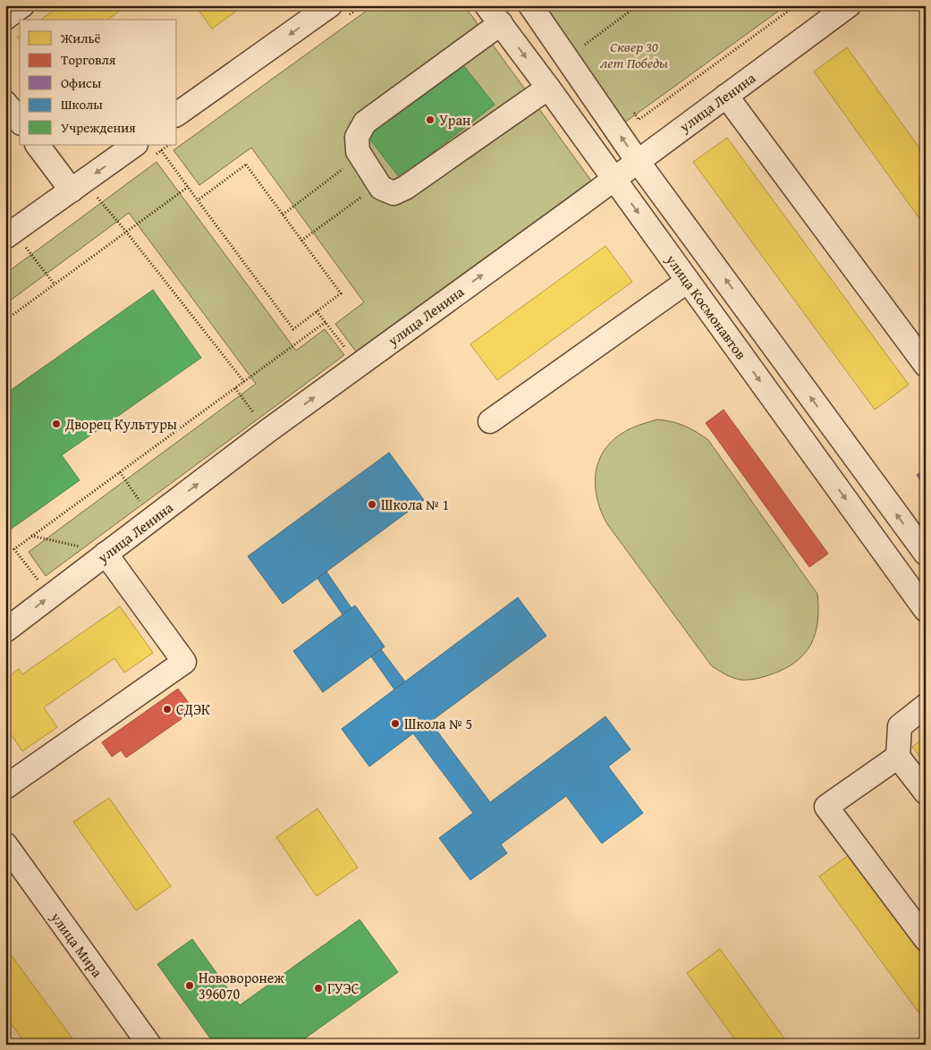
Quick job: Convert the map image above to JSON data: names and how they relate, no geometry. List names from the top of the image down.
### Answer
{
  "streets": {
    "street": ["улица Ленина", "улица Космонавтов", "улица Мира"]
  },
  "crossings": [
    ["улица Ленина", "улица Космонавтов"]
  ],
  "parks": ["Сквер 30 лет Победы"],
  "places": [
    "Уран",
    "Дворец Культуры",
    "Школа № 1",
    "СДЭК",
    "Школа № 5",
    "Нововоронеж 396070",
    "ГУЭС"
  ],
  "legend": [
    "Жильё",
    "Торговля",
    "Офисы",
    "Школы",
    "Учреждения"
  ]
}
